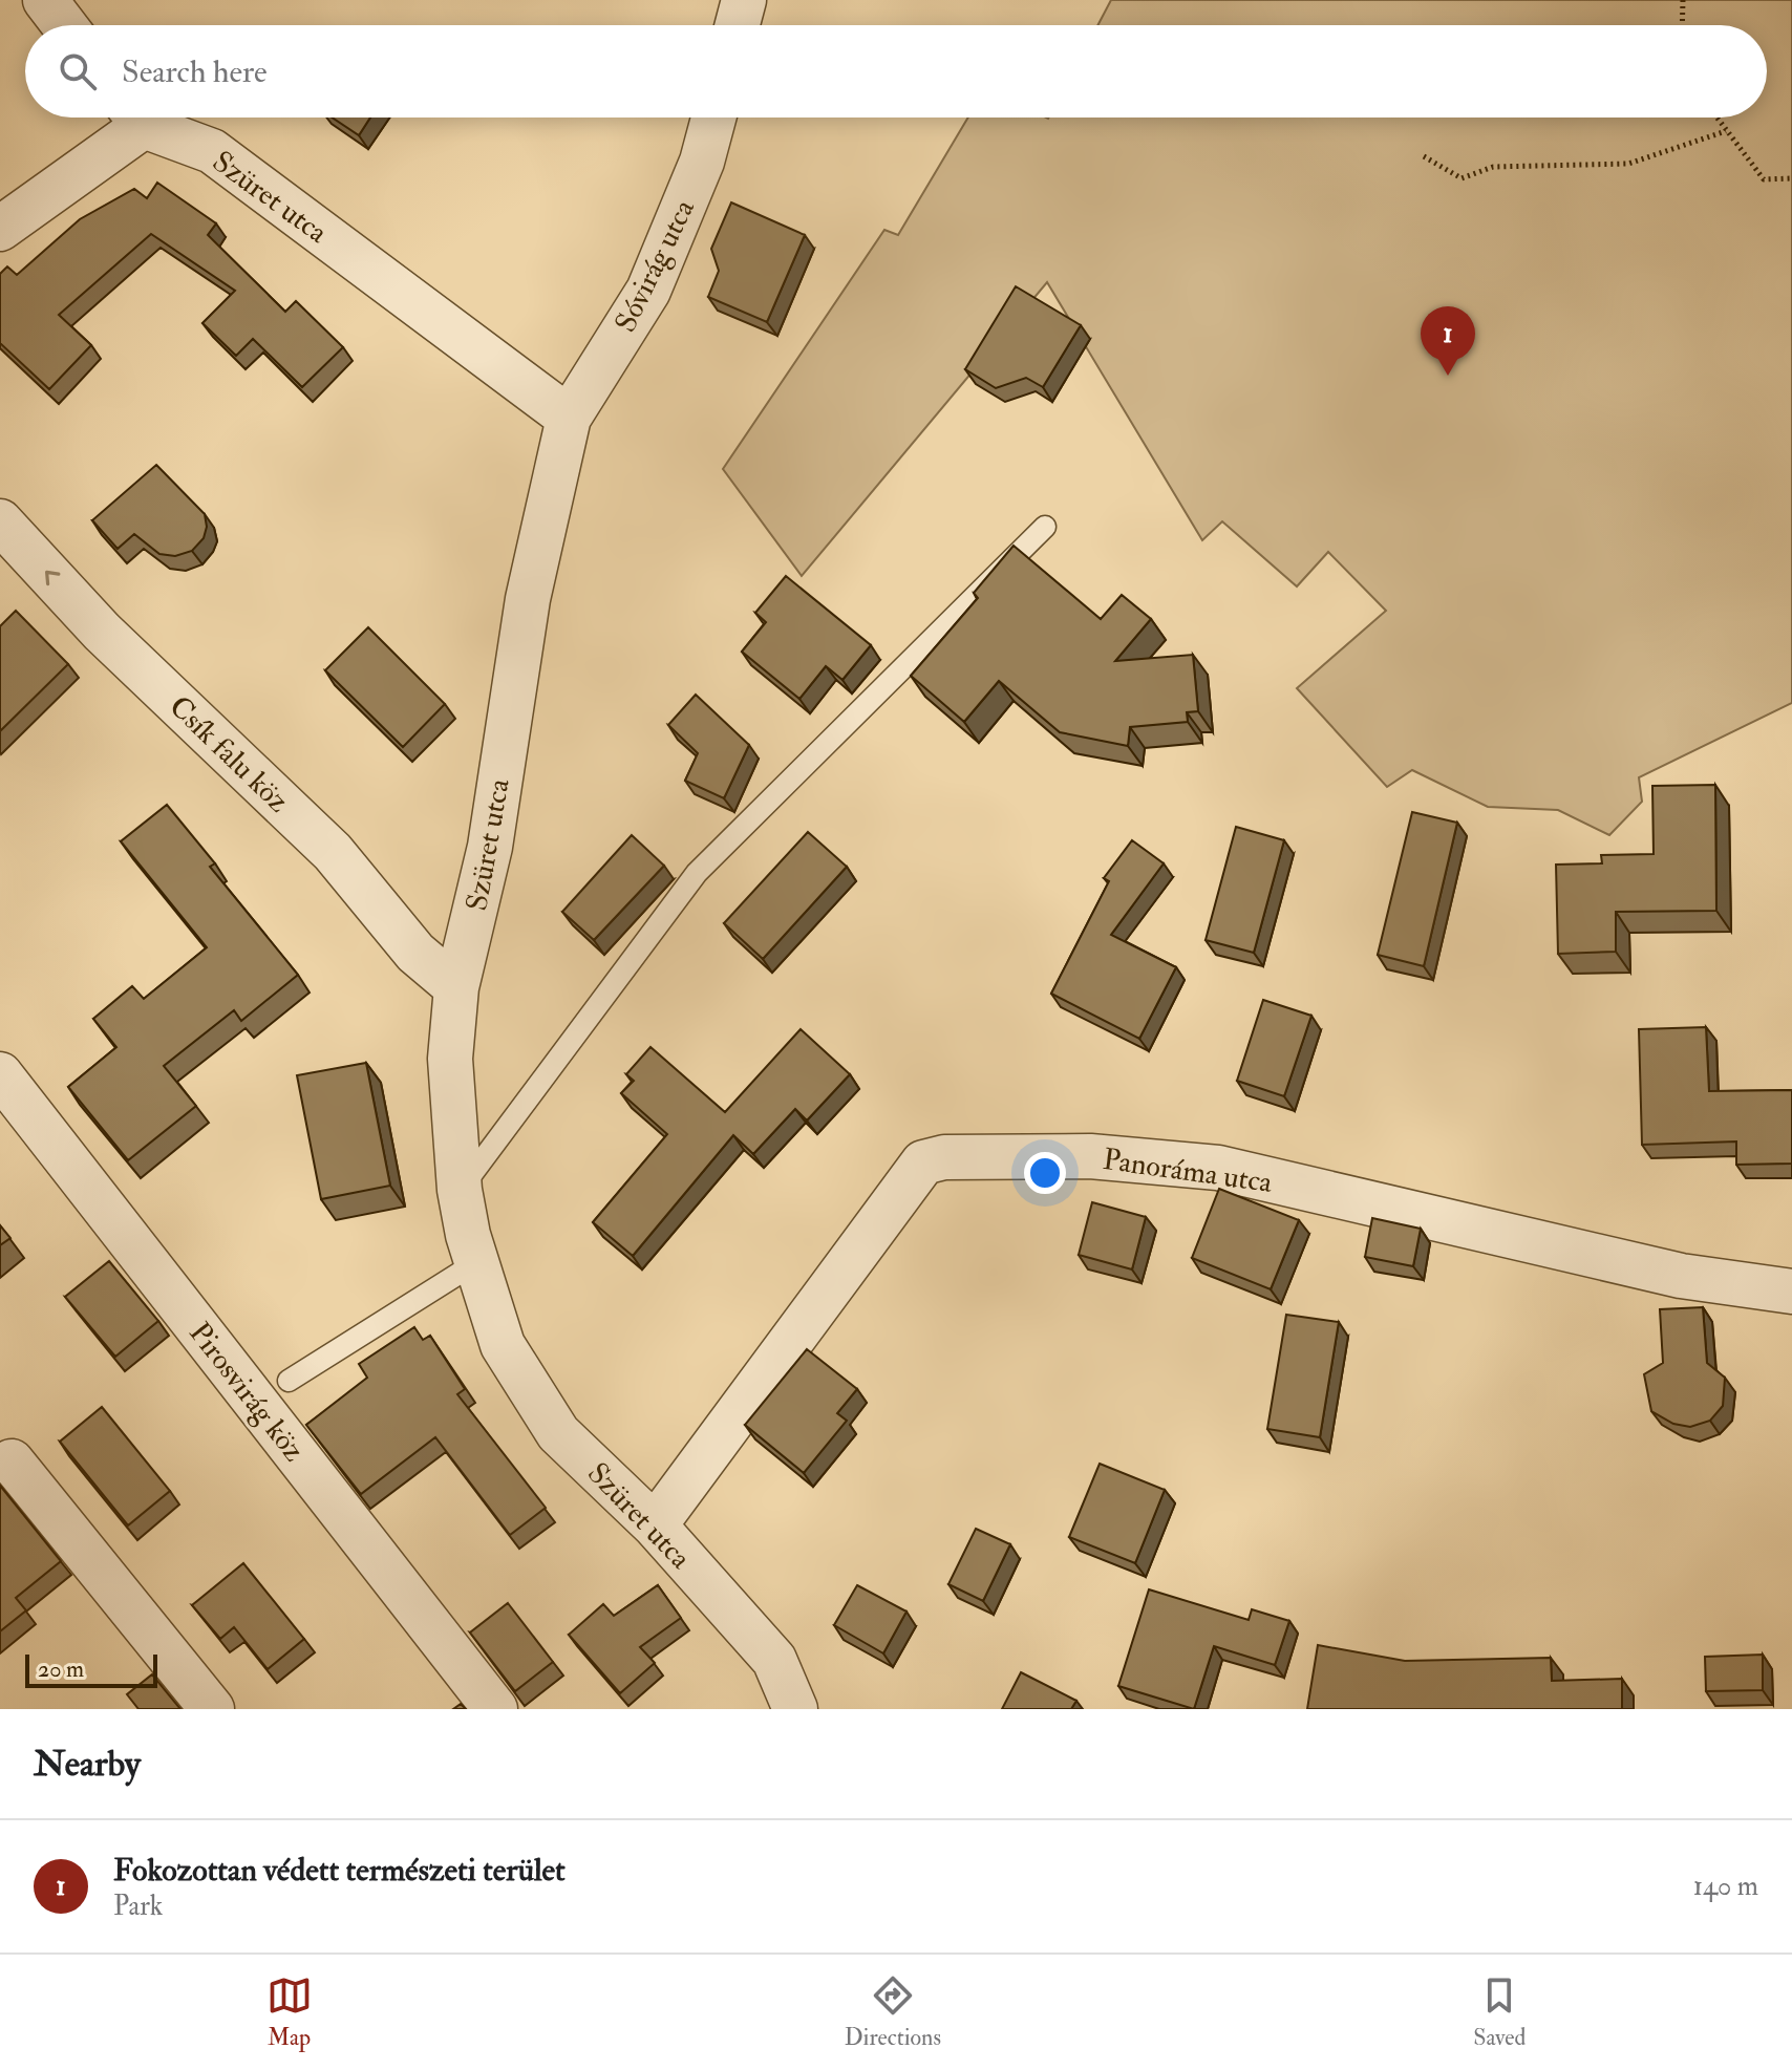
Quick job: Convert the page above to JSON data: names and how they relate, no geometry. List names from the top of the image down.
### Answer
{
  "streets": {
    "street": [
      "Szüret utca",
      "Sóvirág utca",
      "Csík falu köz",
      "Panoráma utca",
      "Pirosvirág köz"
    ]
  },
  "crossings": [
    ["Szüret utca", "Sóvirág utca"],
    ["Szüret utca", "Csík falu köz"],
    ["Szüret utca", "Panoráma utca"]
  ],
  "one_way": ["Csík falu köz"],
  "scale_bar": "20 m",
  "page": {
    "search": "Search here",
    "pins": "1",
    "scale": "20 m",
    "heading": "Nearby",
    "list": [
      {
        "mark": "1",
        "name": "Fokozottan védett természeti terület",
        "note": "Park",
        "value": "140 m"
      }
    ],
    "nav": ["Map", "Directions", "Saved"]
  }
}
